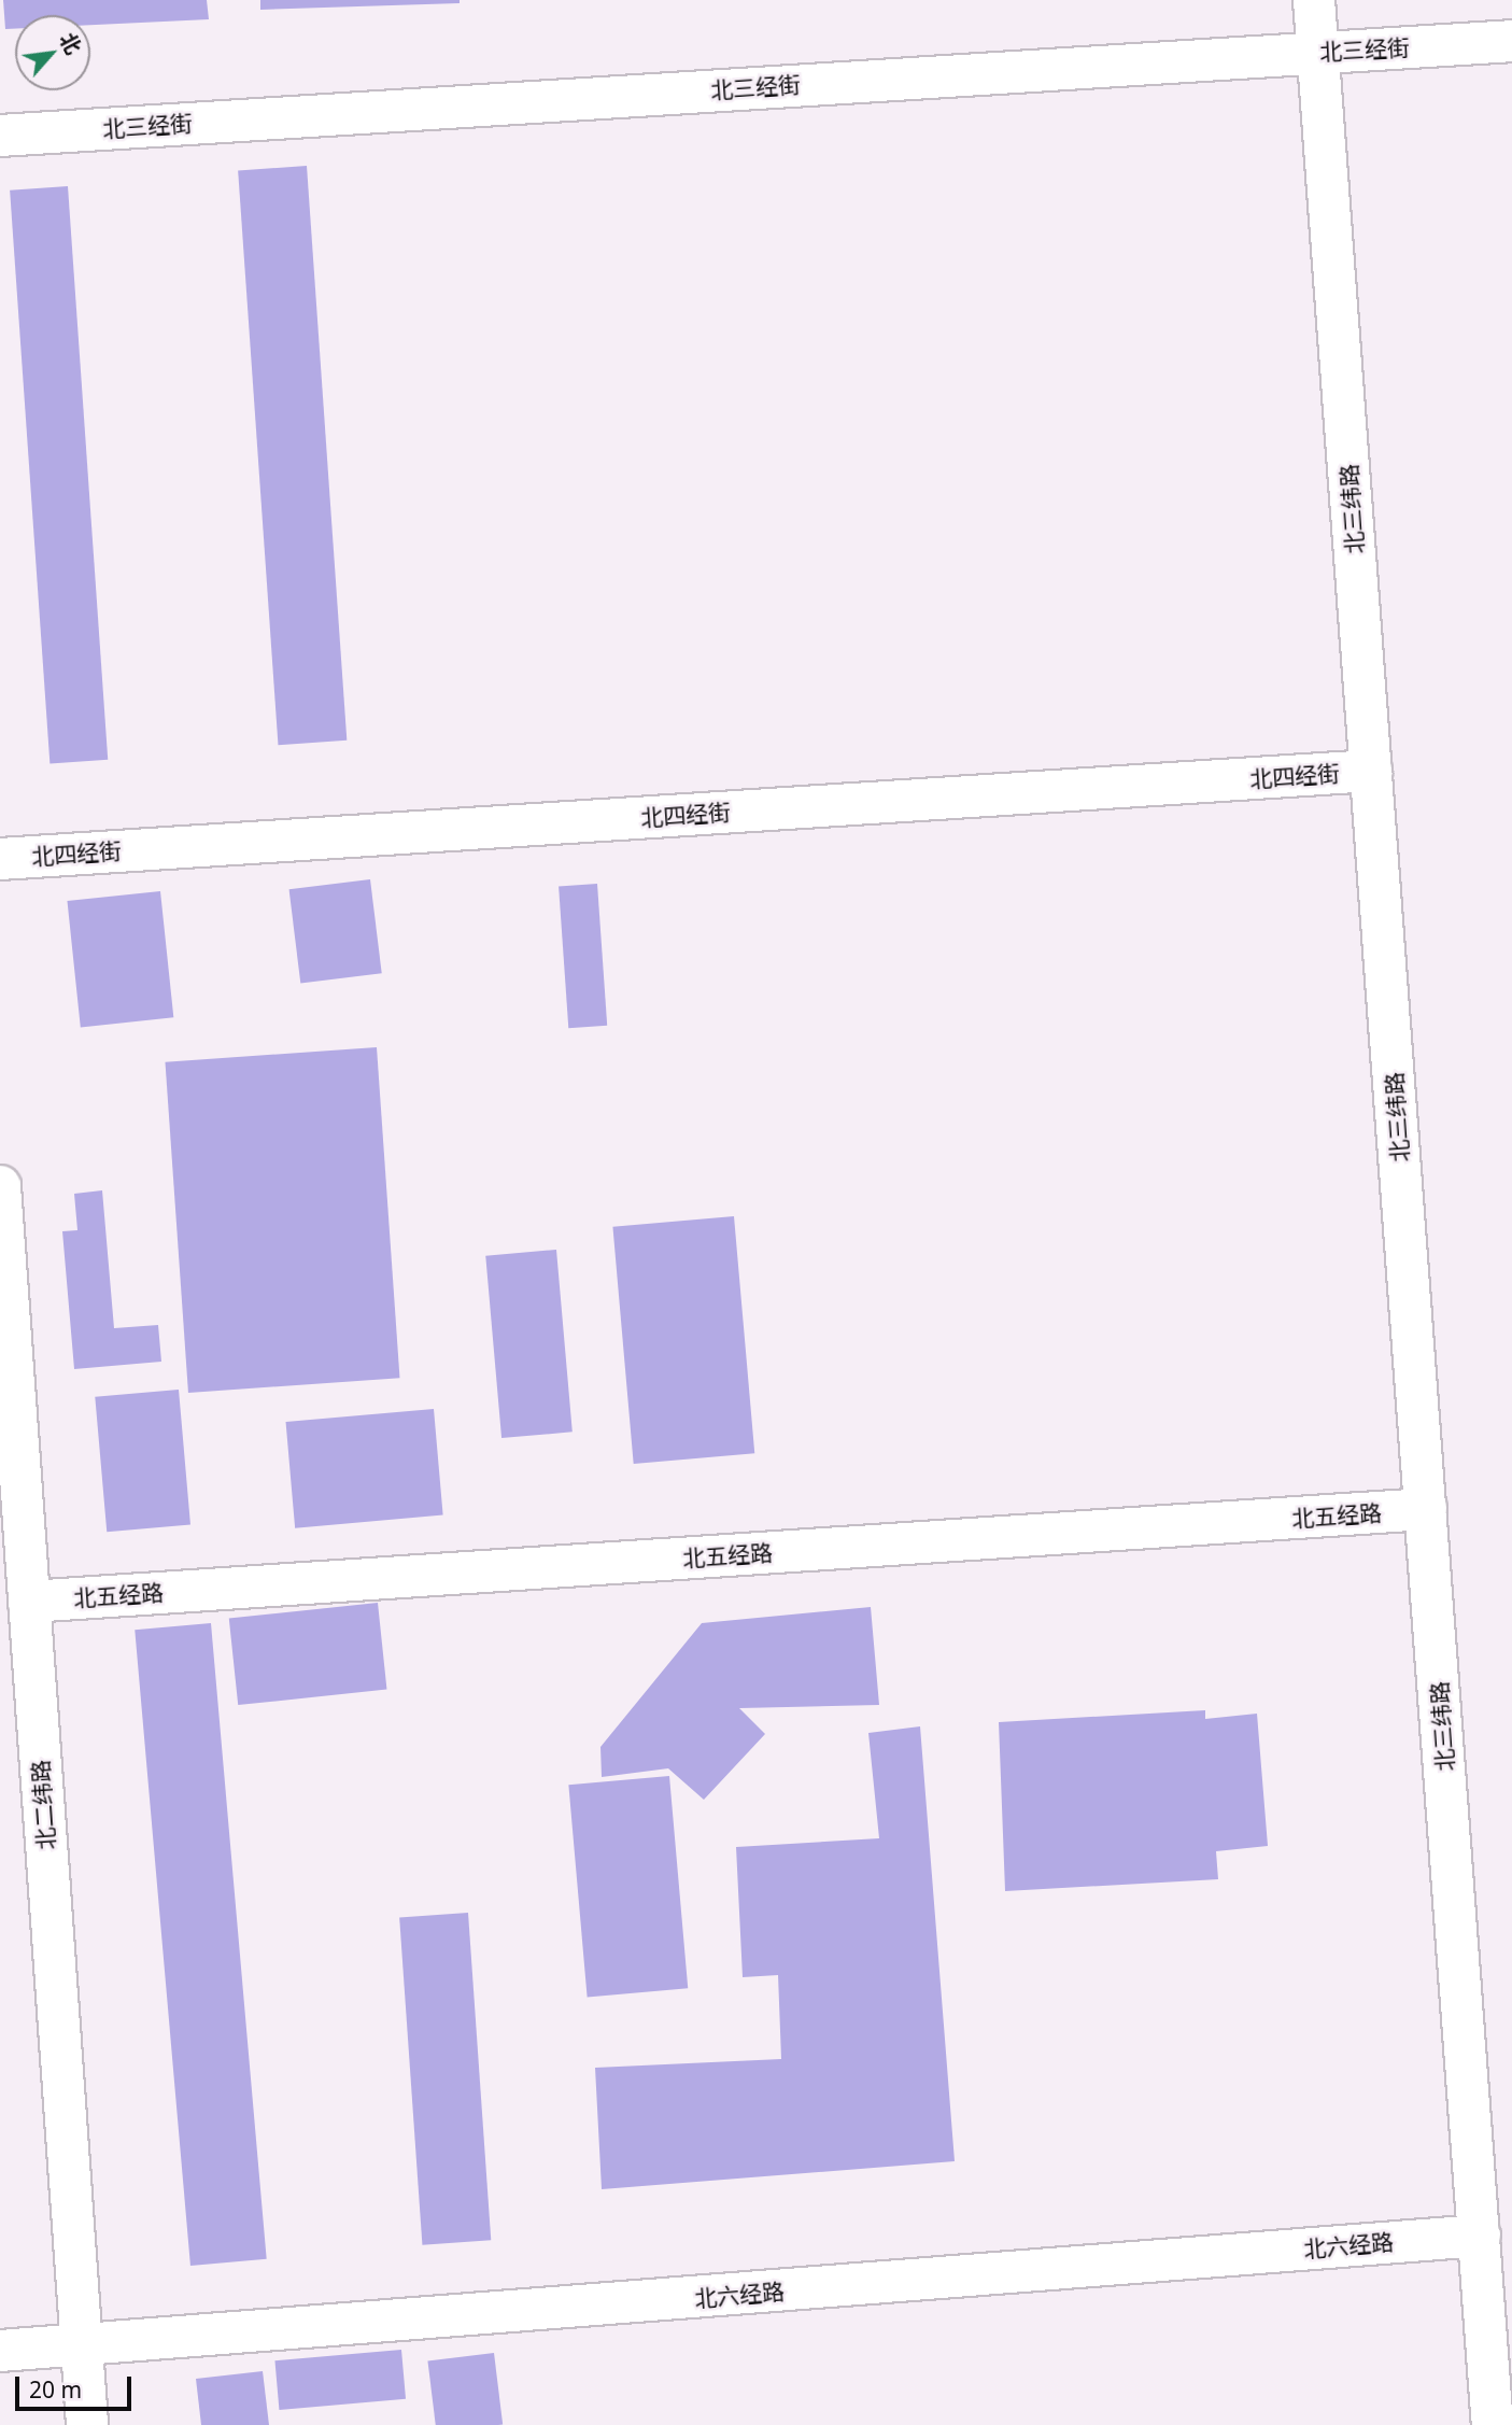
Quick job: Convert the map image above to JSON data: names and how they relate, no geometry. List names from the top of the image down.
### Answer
{
  "streets": {
    "street": [
      "北三经街",
      "北三纬路",
      "北四经街",
      "北五经路",
      "北二纬路",
      "北六经路"
    ]
  },
  "crossings": [
    ["北三经街", "北三纬路"],
    ["北三纬路", "北四经街"],
    ["北三纬路", "北五经路"],
    ["北三纬路", "北六经路"],
    ["北五经路", "北二纬路"],
    ["北二纬路", "北六经路"]
  ],
  "scale_bar": "20 m",
  "north": "top right"
}
